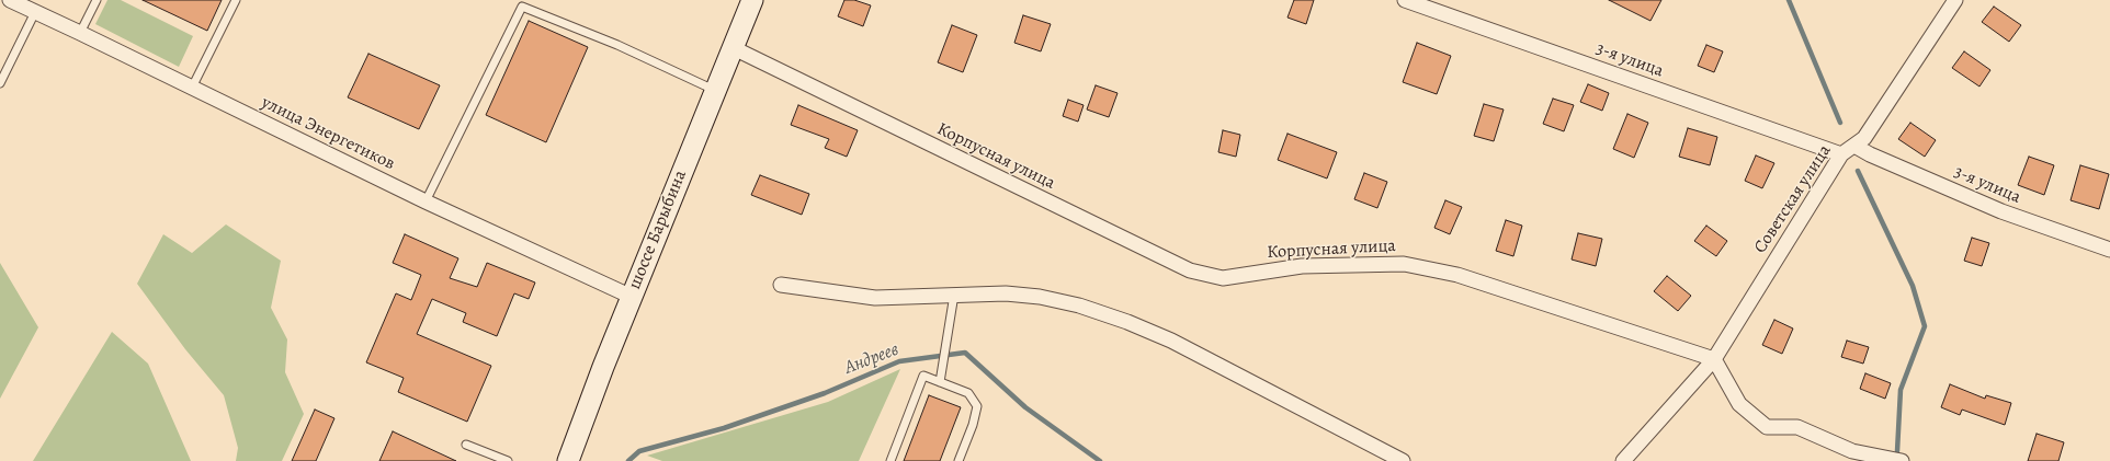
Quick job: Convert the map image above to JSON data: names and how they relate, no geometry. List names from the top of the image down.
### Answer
{
  "streets": {
    "main road": ["шоссе Барыбина"],
    "street": [
      "3-я улица",
      "улица Энергетиков",
      "Корпусная улица",
      "Советская улица"
    ]
  },
  "crossings": [
    ["3-я улица", "Советская улица"],
    ["улица Энергетиков", "шоссе Барыбина"],
    ["Корпусная улица", "Советская улица"],
    ["Корпусная улица", "шоссе Барыбина"]
  ],
  "water": ["Андреев"]
}
